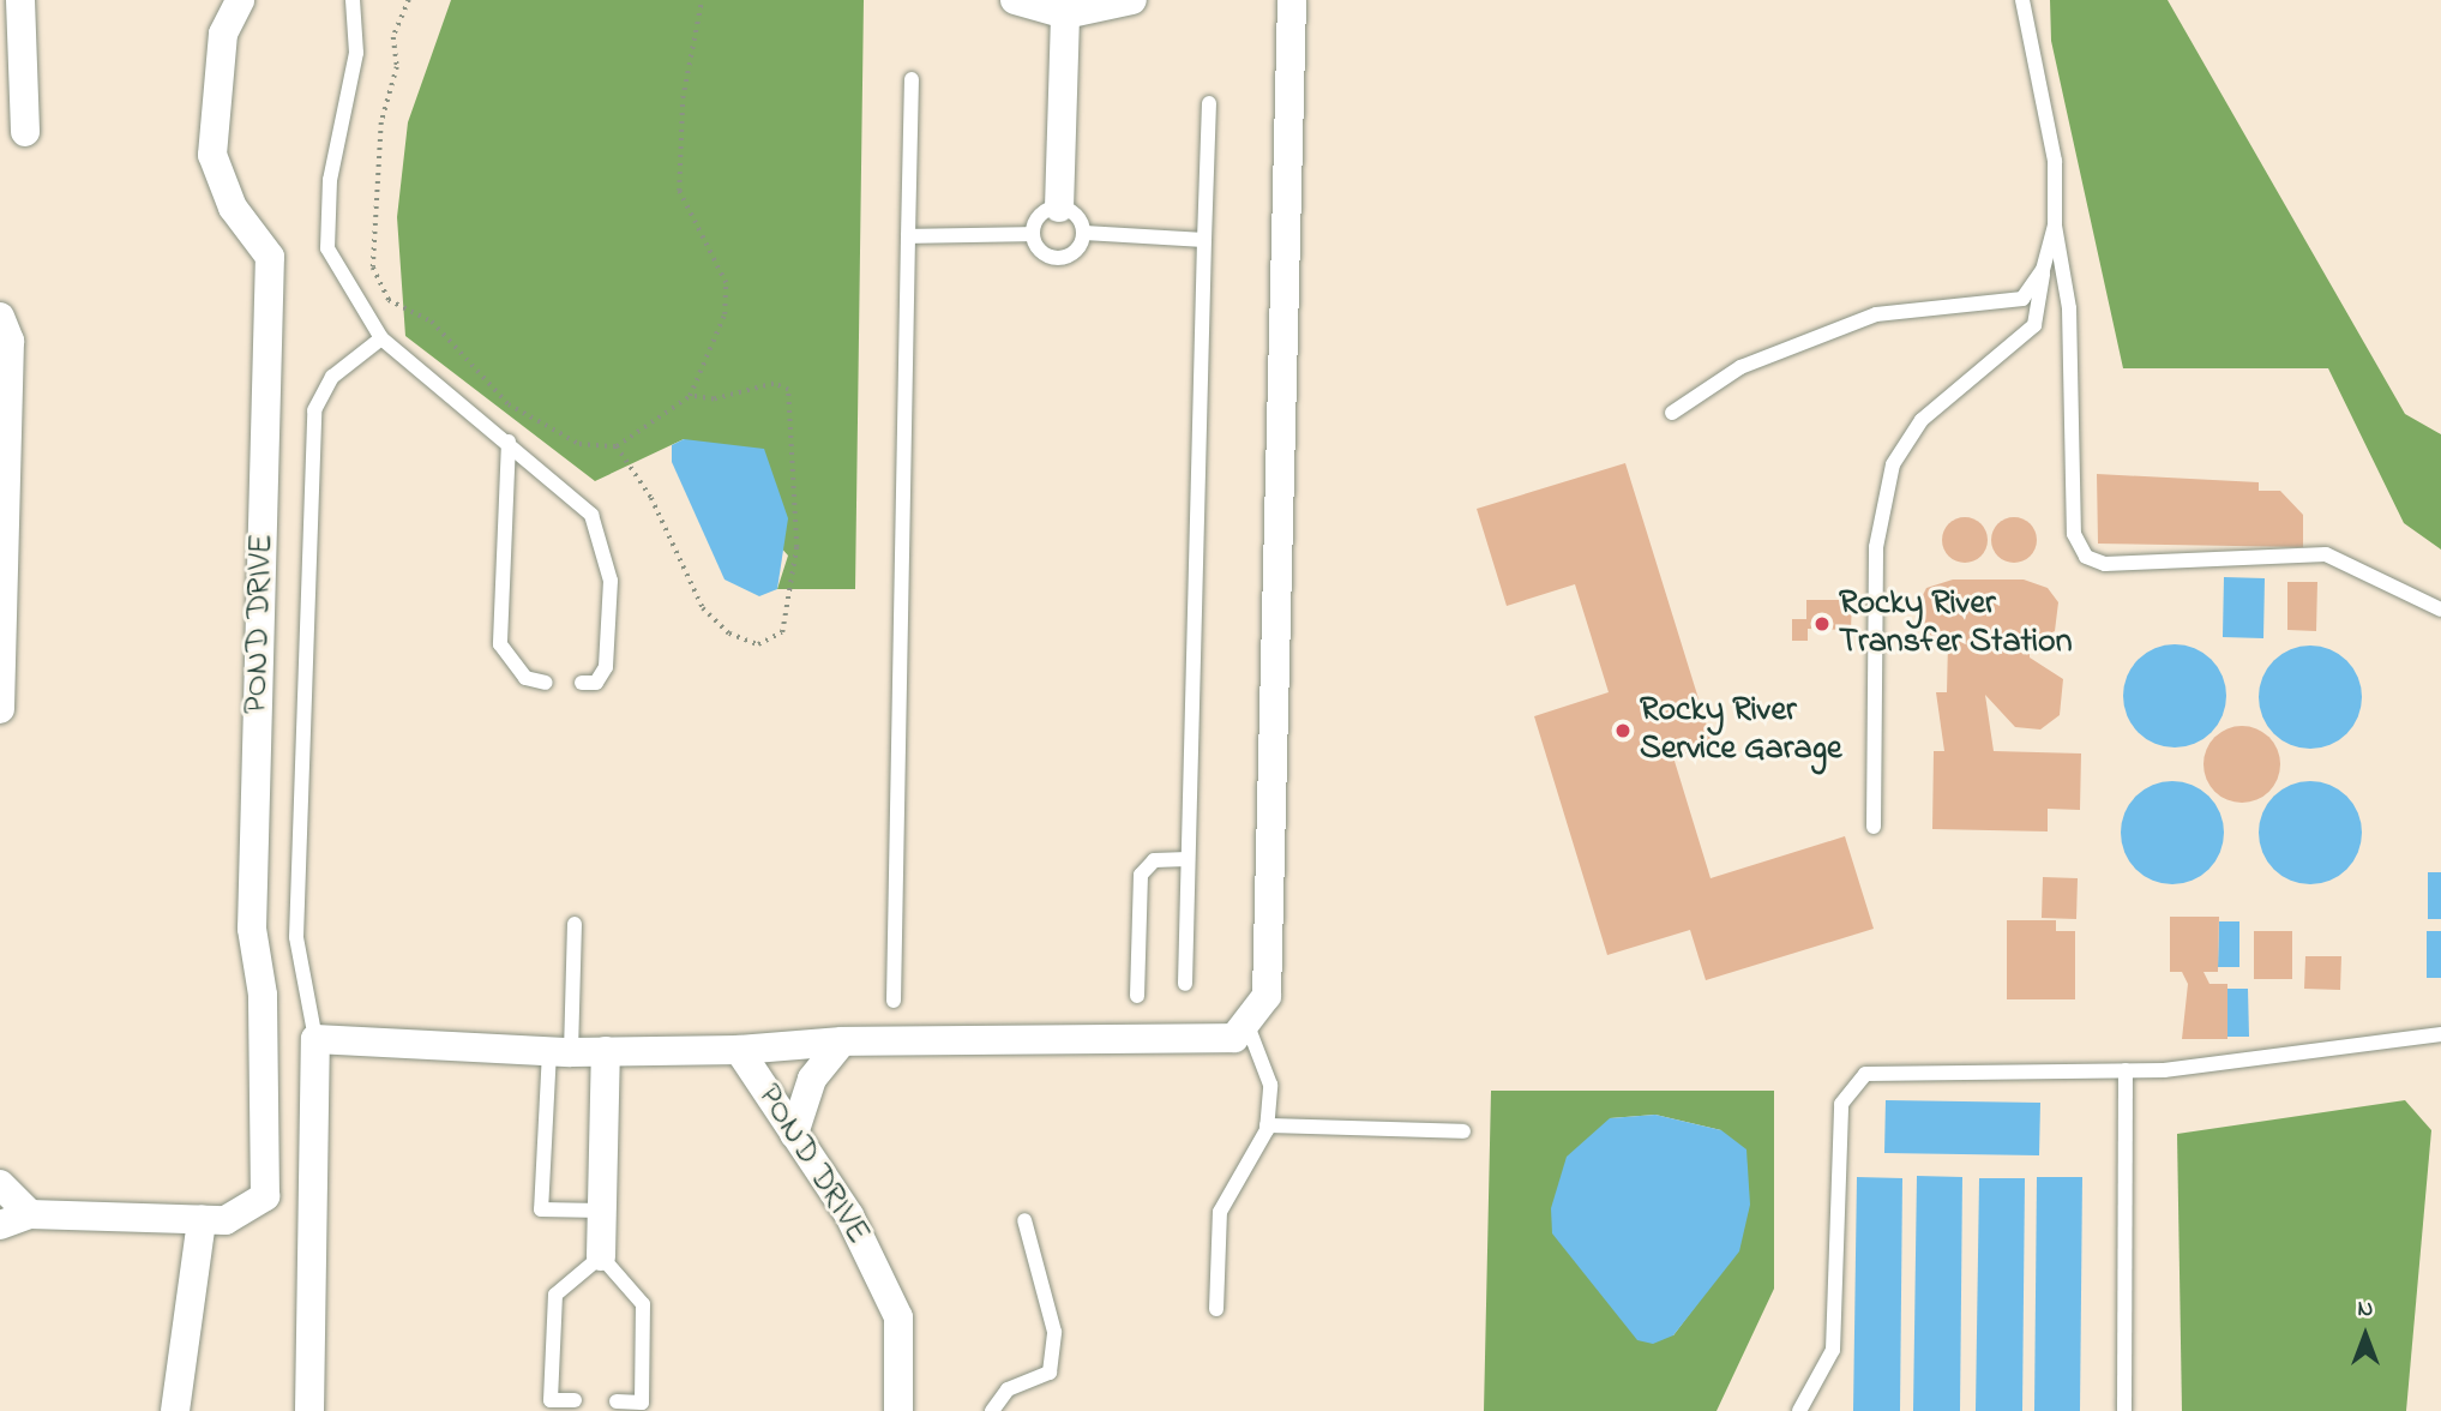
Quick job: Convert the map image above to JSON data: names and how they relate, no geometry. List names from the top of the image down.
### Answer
{
  "streets": {
    "street": ["POND DRIVE"]
  },
  "places": ["Rocky River Transfer Station", "Rocky River Service Garage"],
  "north": "top"
}
